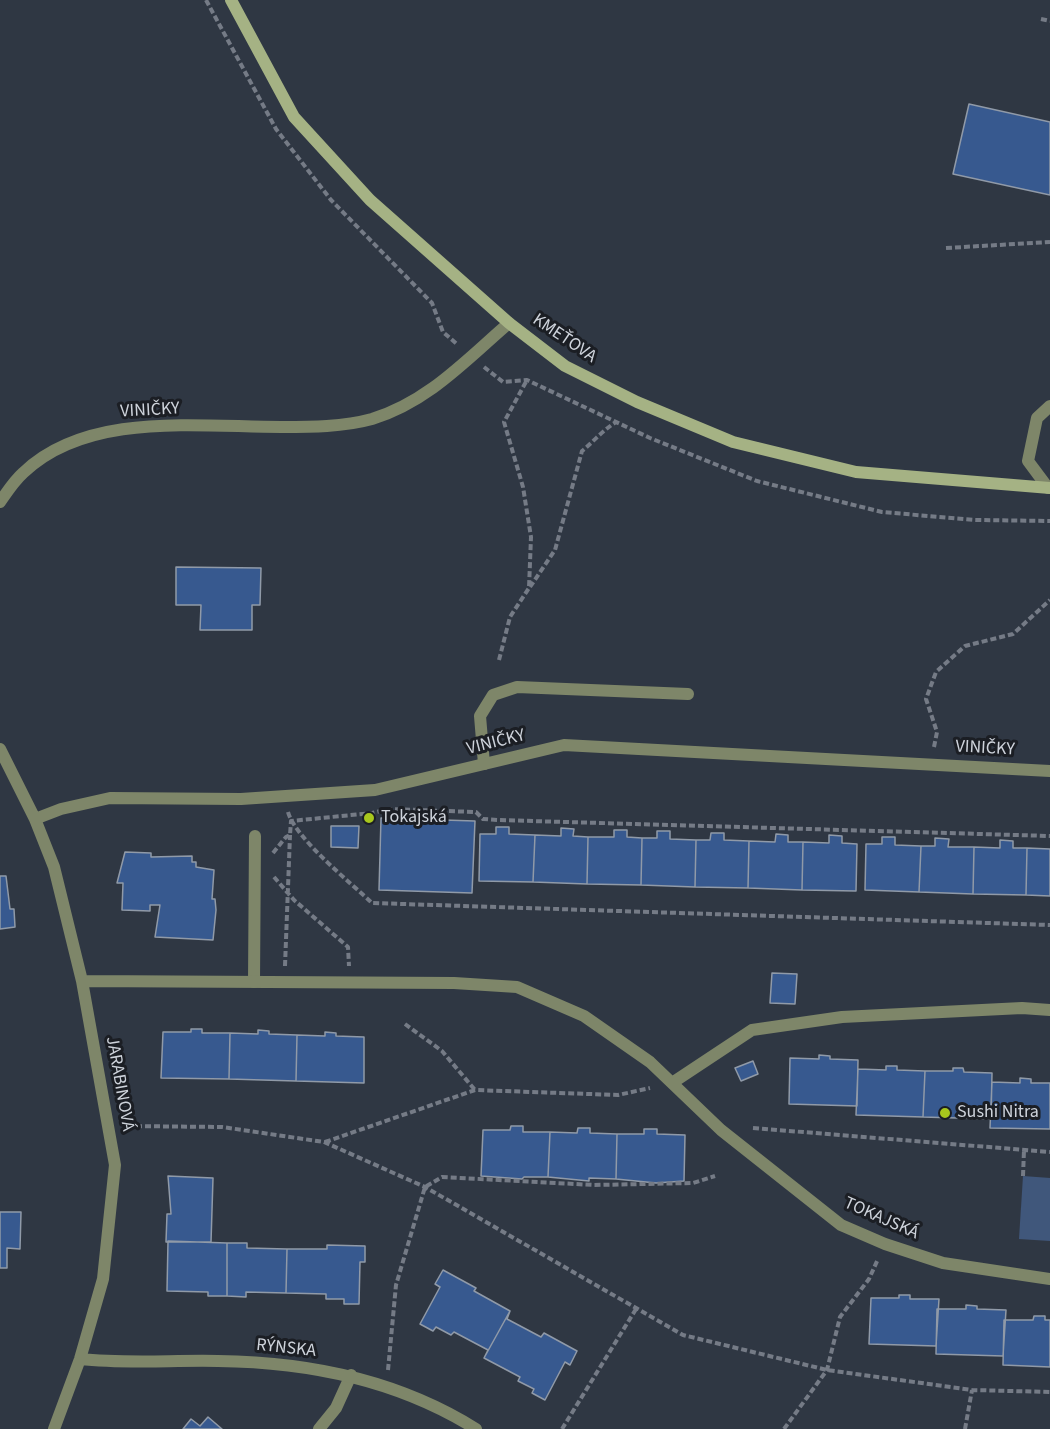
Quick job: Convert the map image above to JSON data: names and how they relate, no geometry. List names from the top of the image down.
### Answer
{
  "streets": {
    "street": [
      "KMEŤOVA",
      "VINIČKY",
      "JARABINOVÁ",
      "TOKAJSKÁ",
      "RÝNSKA"
    ]
  },
  "crossings": [
    ["KMEŤOVA", "VINIČKY"],
    ["VINIČKY", "JARABINOVÁ"],
    ["JARABINOVÁ", "TOKAJSKÁ"],
    ["JARABINOVÁ", "RÝNSKA"]
  ],
  "places": ["Tokajská", "Sushi Nitra"]
}
